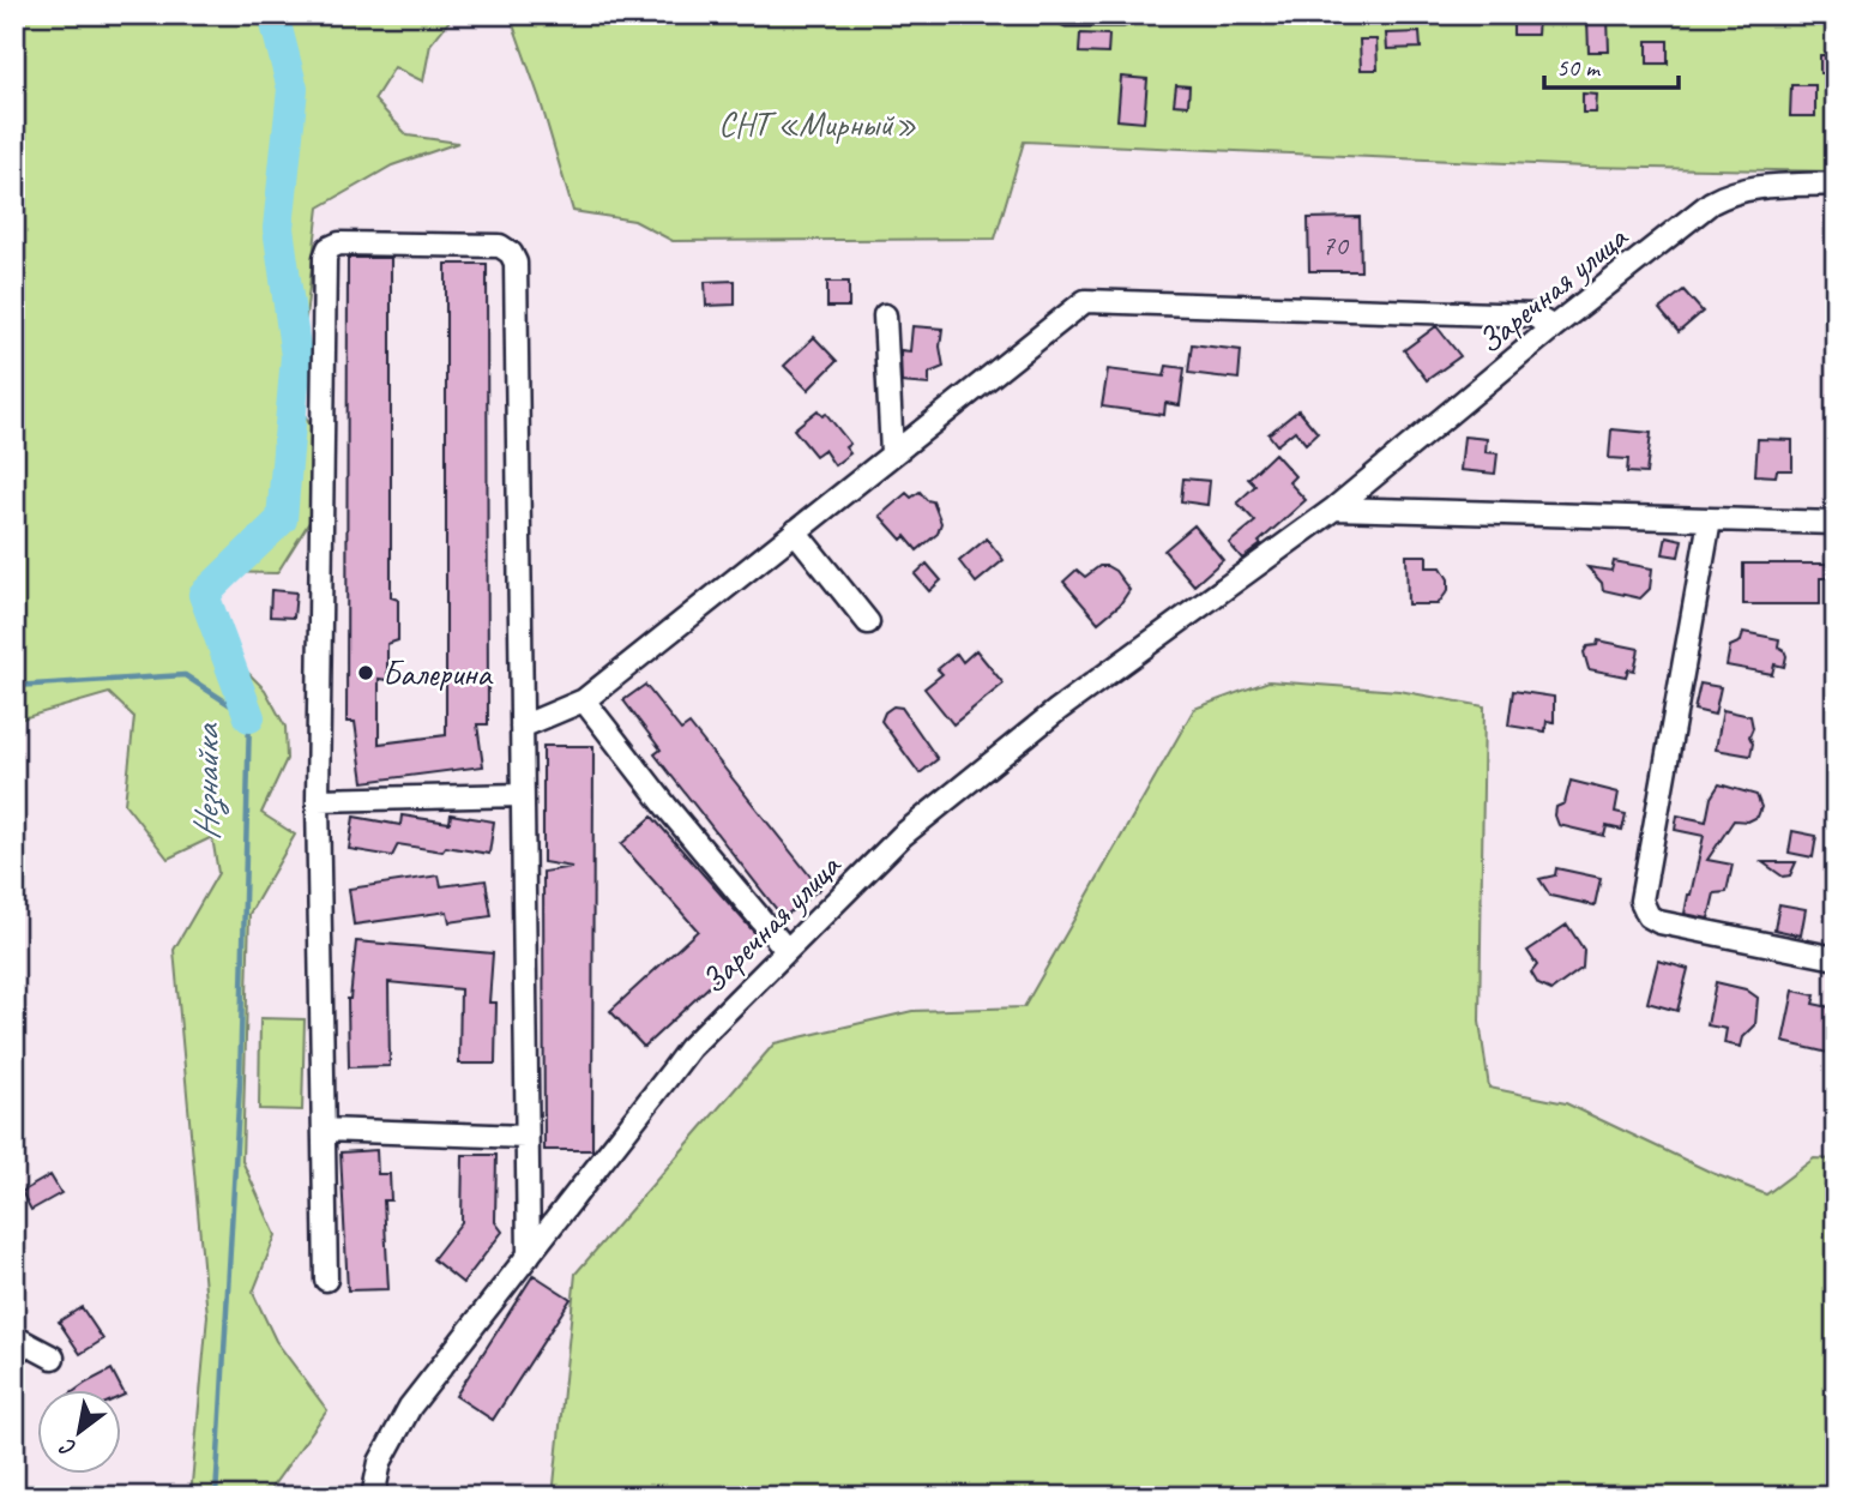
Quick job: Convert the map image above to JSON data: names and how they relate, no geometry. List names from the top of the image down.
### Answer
{
  "streets": {
    "street": ["Заречная улица"]
  },
  "water": ["Незнайка"],
  "parks": ["СНТ «Мирный»"],
  "places": ["Балерина"],
  "house_numbers": ["70"],
  "scale_bar": "50 m",
  "north": "bottom left"
}
